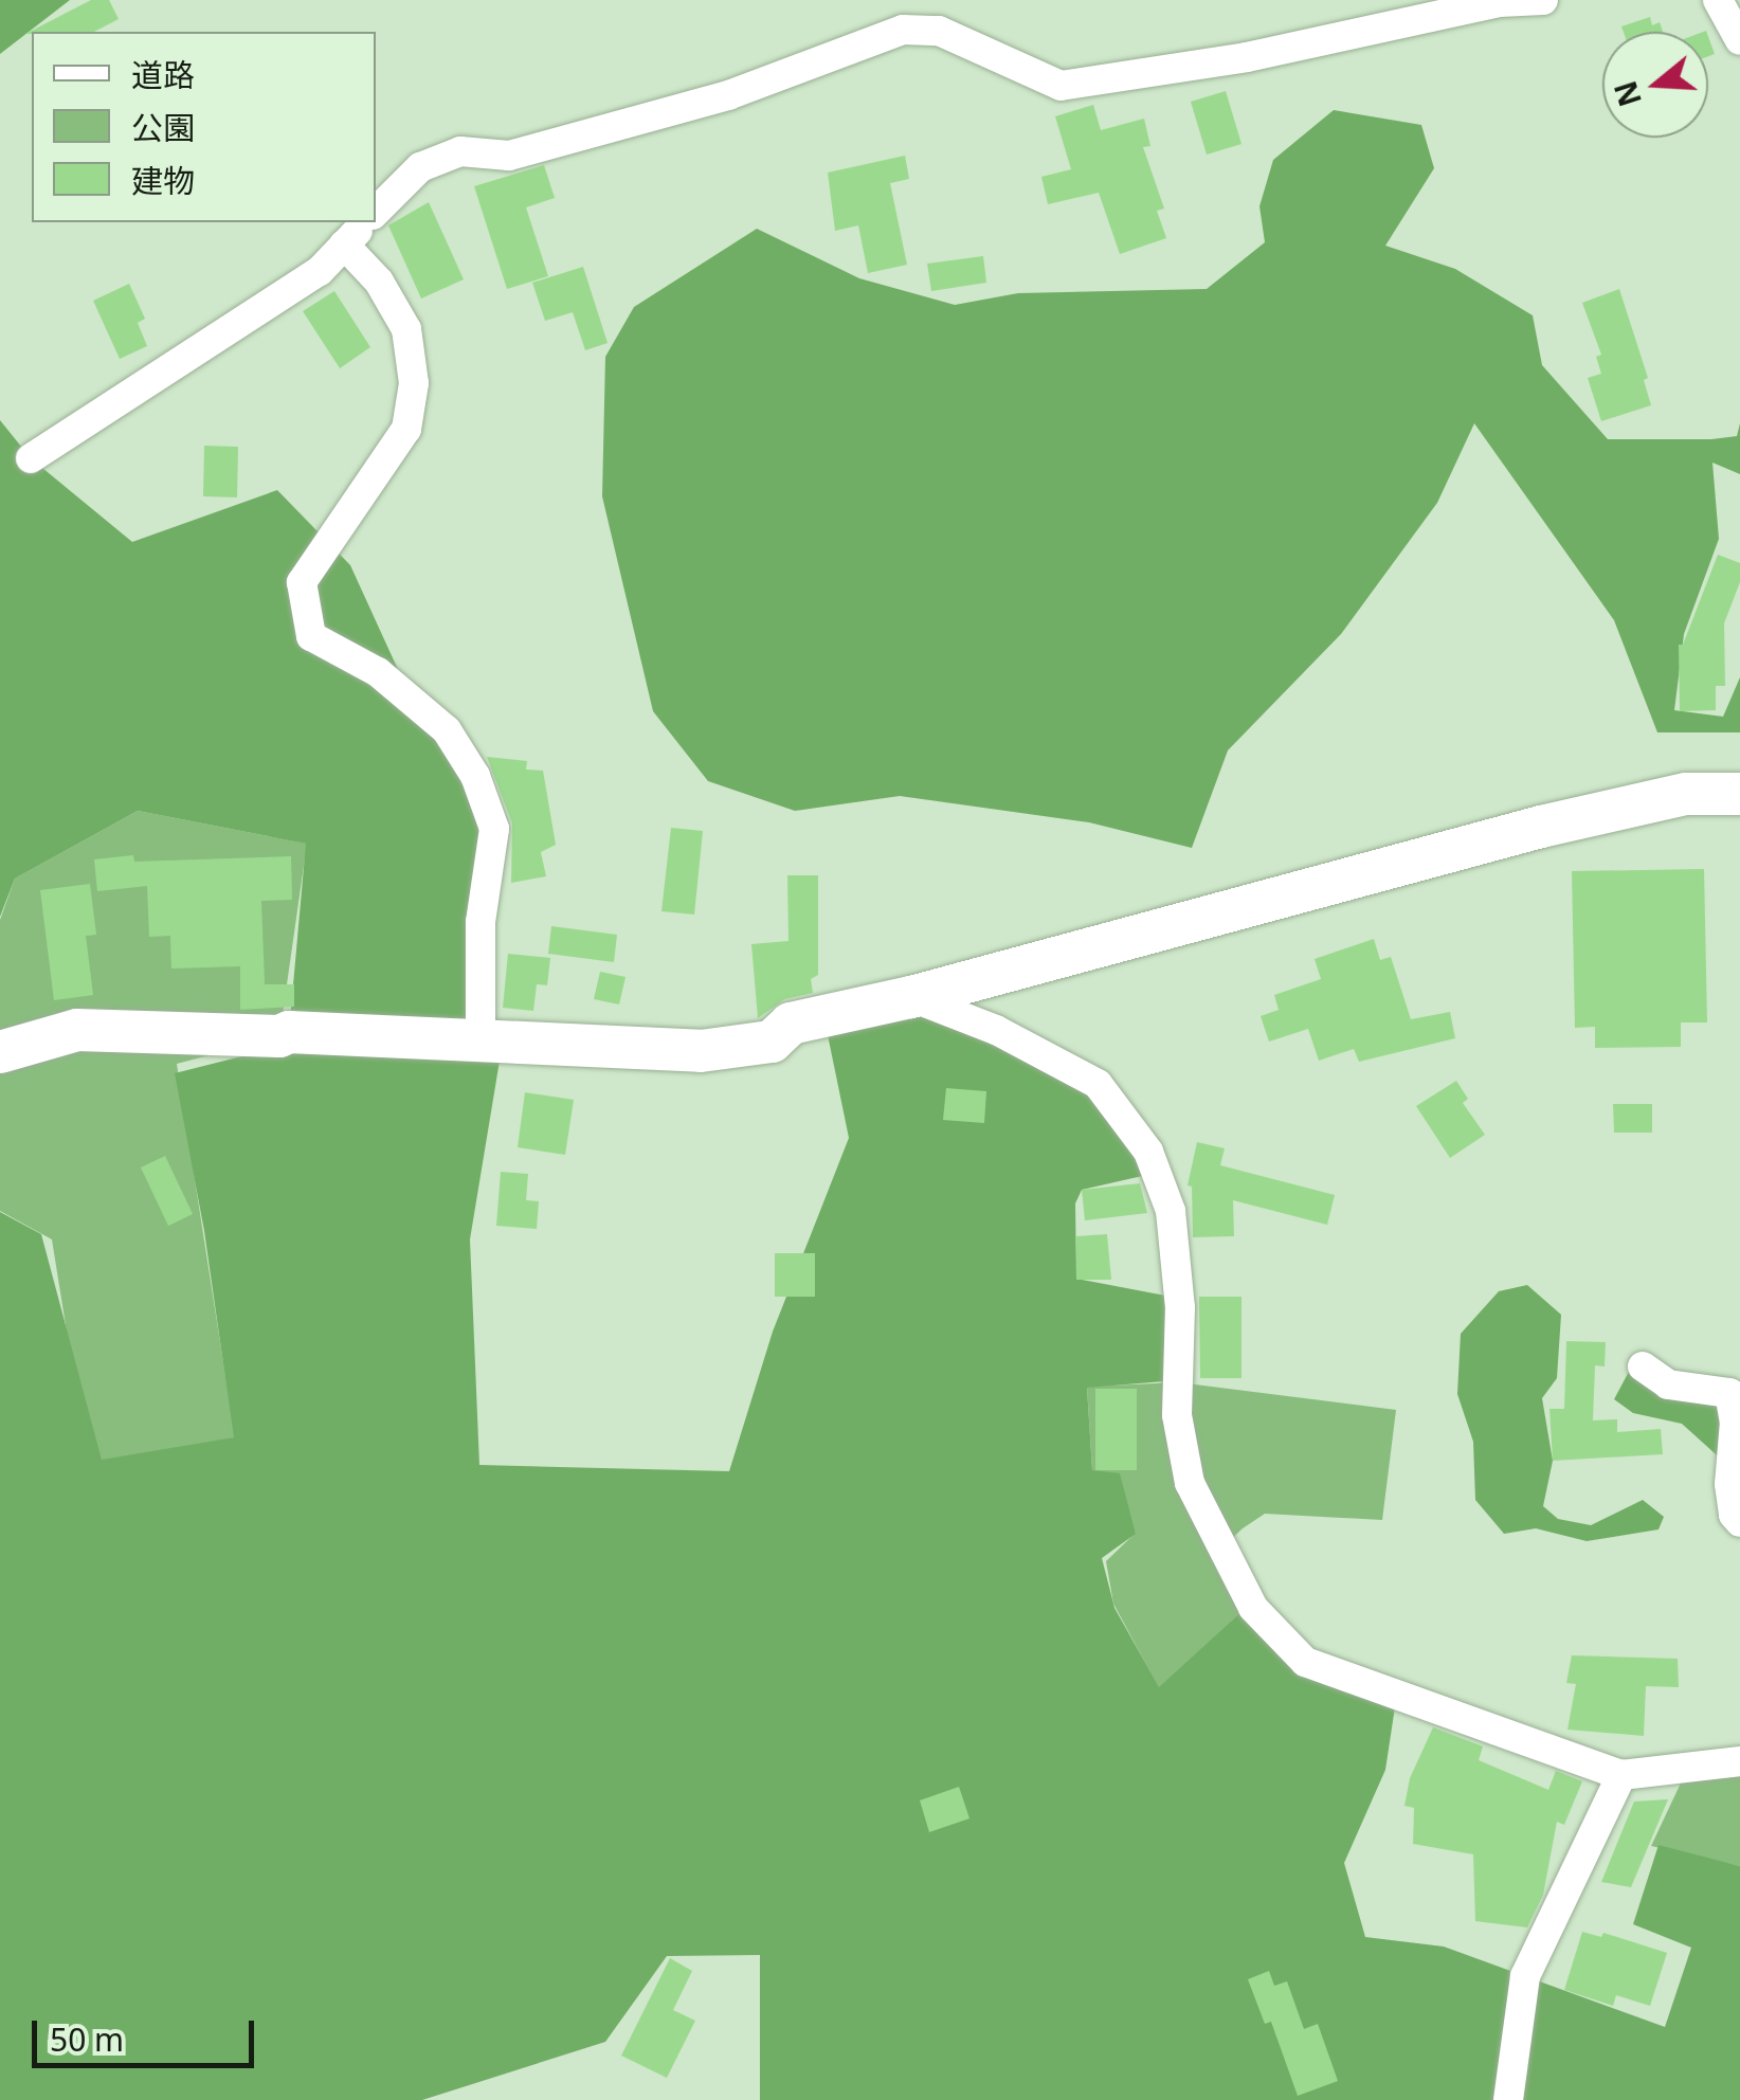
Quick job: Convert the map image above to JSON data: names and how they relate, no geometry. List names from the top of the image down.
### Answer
{
  "legend": ["道路", "公園", "建物"],
  "scale_bar": "50 m",
  "north": "left"
}
